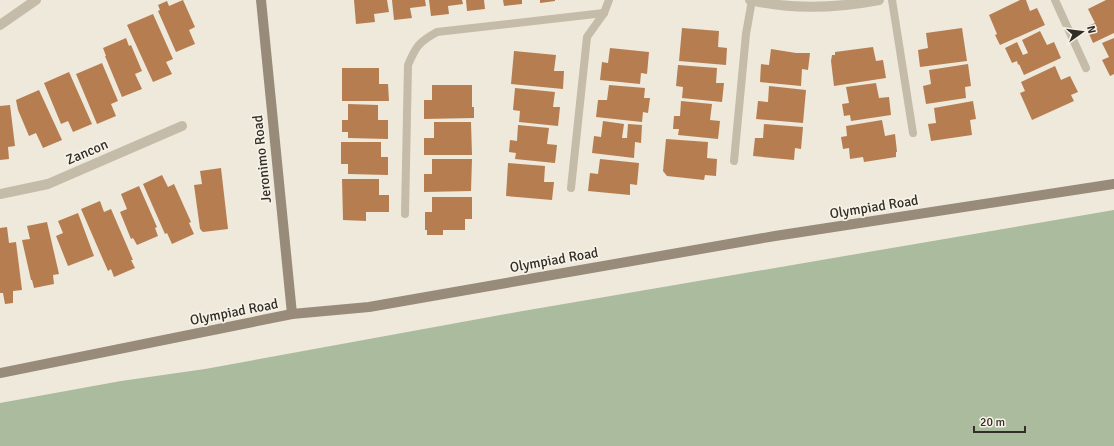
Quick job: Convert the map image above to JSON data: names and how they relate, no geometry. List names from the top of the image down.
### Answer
{
  "streets": {
    "main road": ["Jeronimo Road", "Olympiad Road"],
    "street": ["Zancon"]
  },
  "crossings": [
    ["Jeronimo Road", "Olympiad Road"]
  ],
  "scale_bar": "20 m",
  "north": "right"
}
